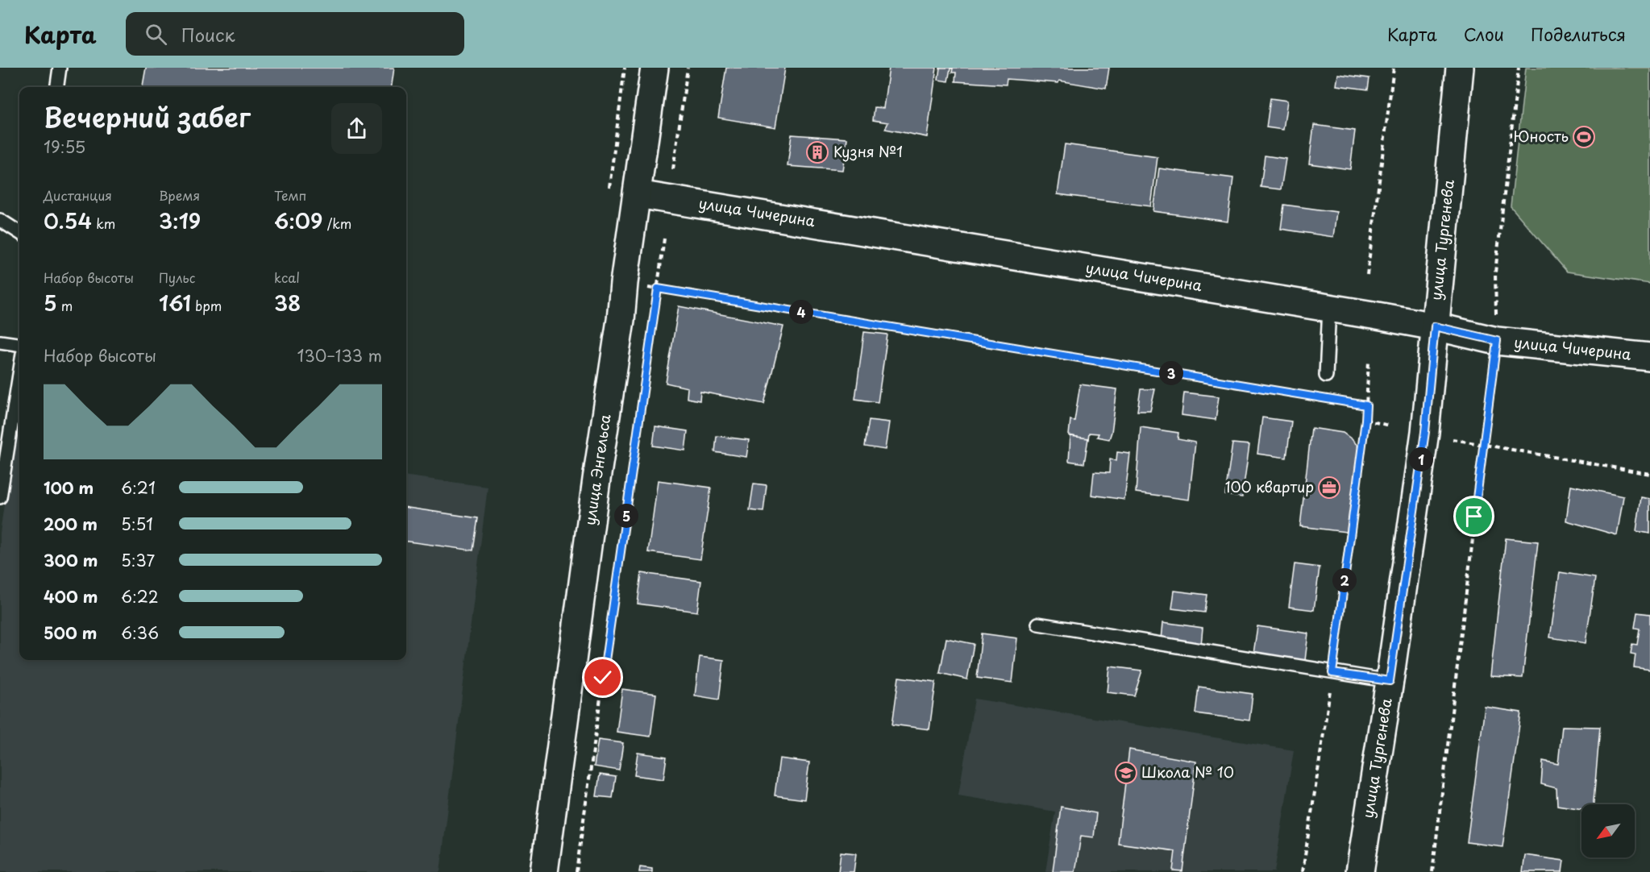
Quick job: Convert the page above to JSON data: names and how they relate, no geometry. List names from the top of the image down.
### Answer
{
  "streets": {
    "street": ["улица Чичерина", "улица Тургенева", "улица Энгельса"]
  },
  "crossings": [
    ["улица Чичерина", "улица Тургенева"],
    ["улица Чичерина", "улица Энгельса"]
  ],
  "places": {
    "sports": ["Юность"],
    "building": ["Кузня №1"],
    "office": ["100 квартир"],
    "school or university": ["Школа № 10"]
  },
  "north": "bottom left",
  "page": {
    "header": "Карта",
    "search": "Поиск",
    "nav": ["Карта", "Слои", "Поделиться"],
    "heading": ["Вечерний забег", "19:55"],
    "stats": [
      ["Дистанция", "0.54 km"],
      ["Время", "3:19"],
      ["Темп", "6:09 /km"],
      ["Набор высоты", "5 m"],
      ["Пульс", "161 bpm"],
      ["kcal", "38"]
    ],
    "pins": [
      "4",
      "3",
      "1",
      "5",
      "2"
    ],
    "chart": ["Набор высоты", "130–133 m"],
    "list": [
      {
        "name": "100 m",
        "note": "6:21"
      },
      {
        "name": "200 m",
        "note": "5:51"
      },
      {
        "name": "300 m",
        "note": "5:37"
      },
      {
        "name": "400 m",
        "note": "6:22"
      },
      {
        "name": "500 m",
        "note": "6:36"
      }
    ]
  }
}
